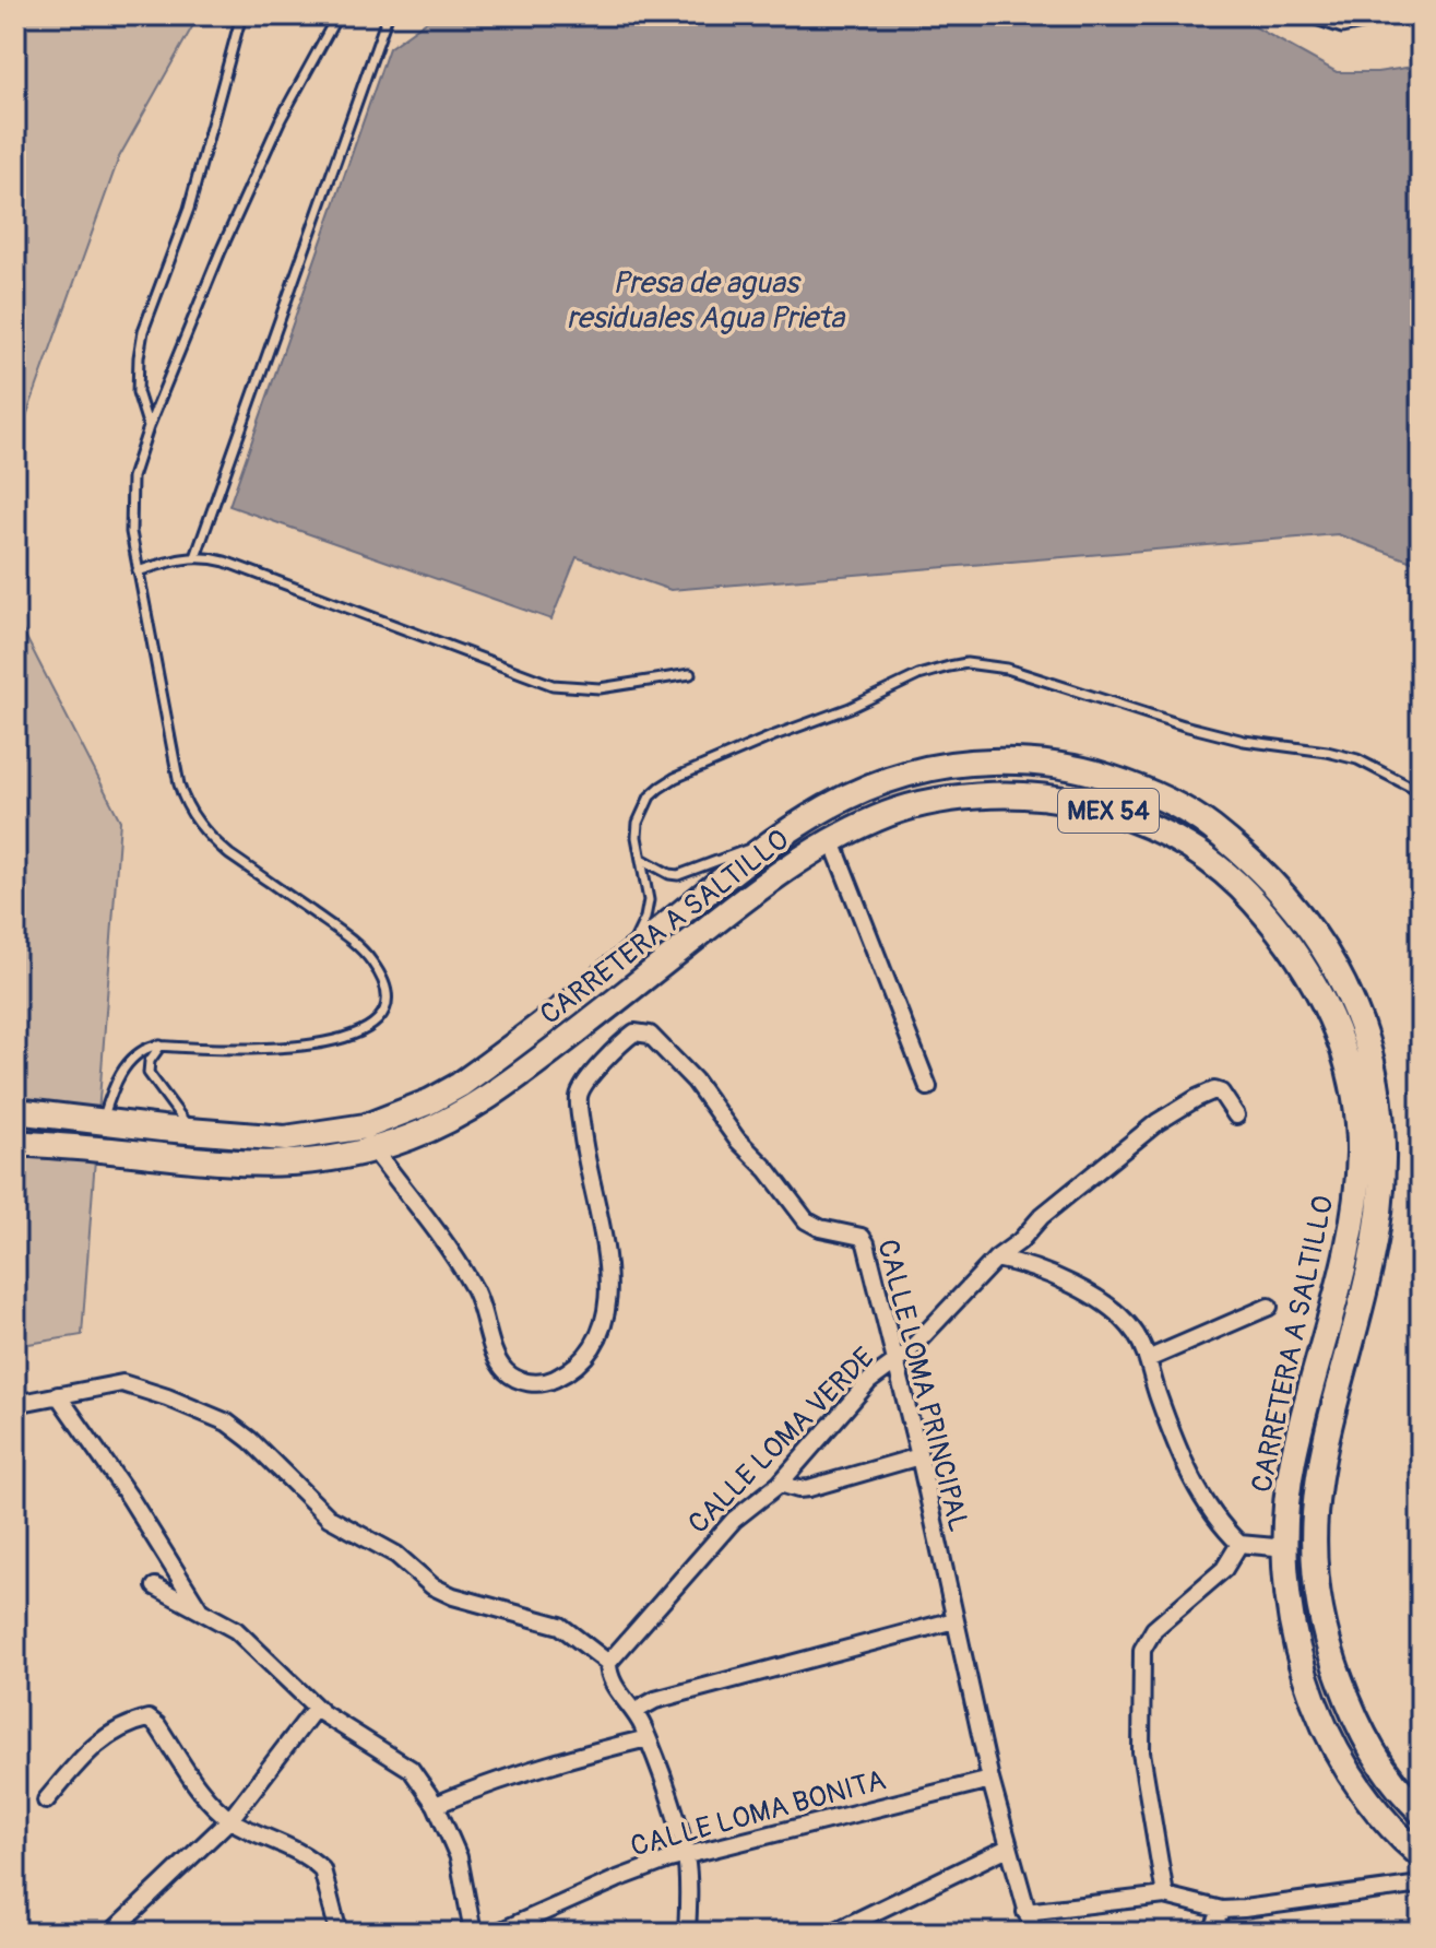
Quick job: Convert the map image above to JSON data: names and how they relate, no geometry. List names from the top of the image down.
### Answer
{
  "streets": {
    "main road": ["MEX 54", "CARRETERA A SALTILLO"],
    "street": ["CALLE LOMA PRINCIPAL", "CALLE LOMA VERDE", "CALLE LOMA BONITA"]
  },
  "crossings": [
    ["CARRETERA A SALTILLO", "CALLE LOMA PRINCIPAL"],
    ["CALLE LOMA PRINCIPAL", "CALLE LOMA VERDE"],
    ["CALLE LOMA PRINCIPAL", "CALLE LOMA BONITA"]
  ],
  "water": ["Presa de aguas residuales Agua Prieta"]
}
